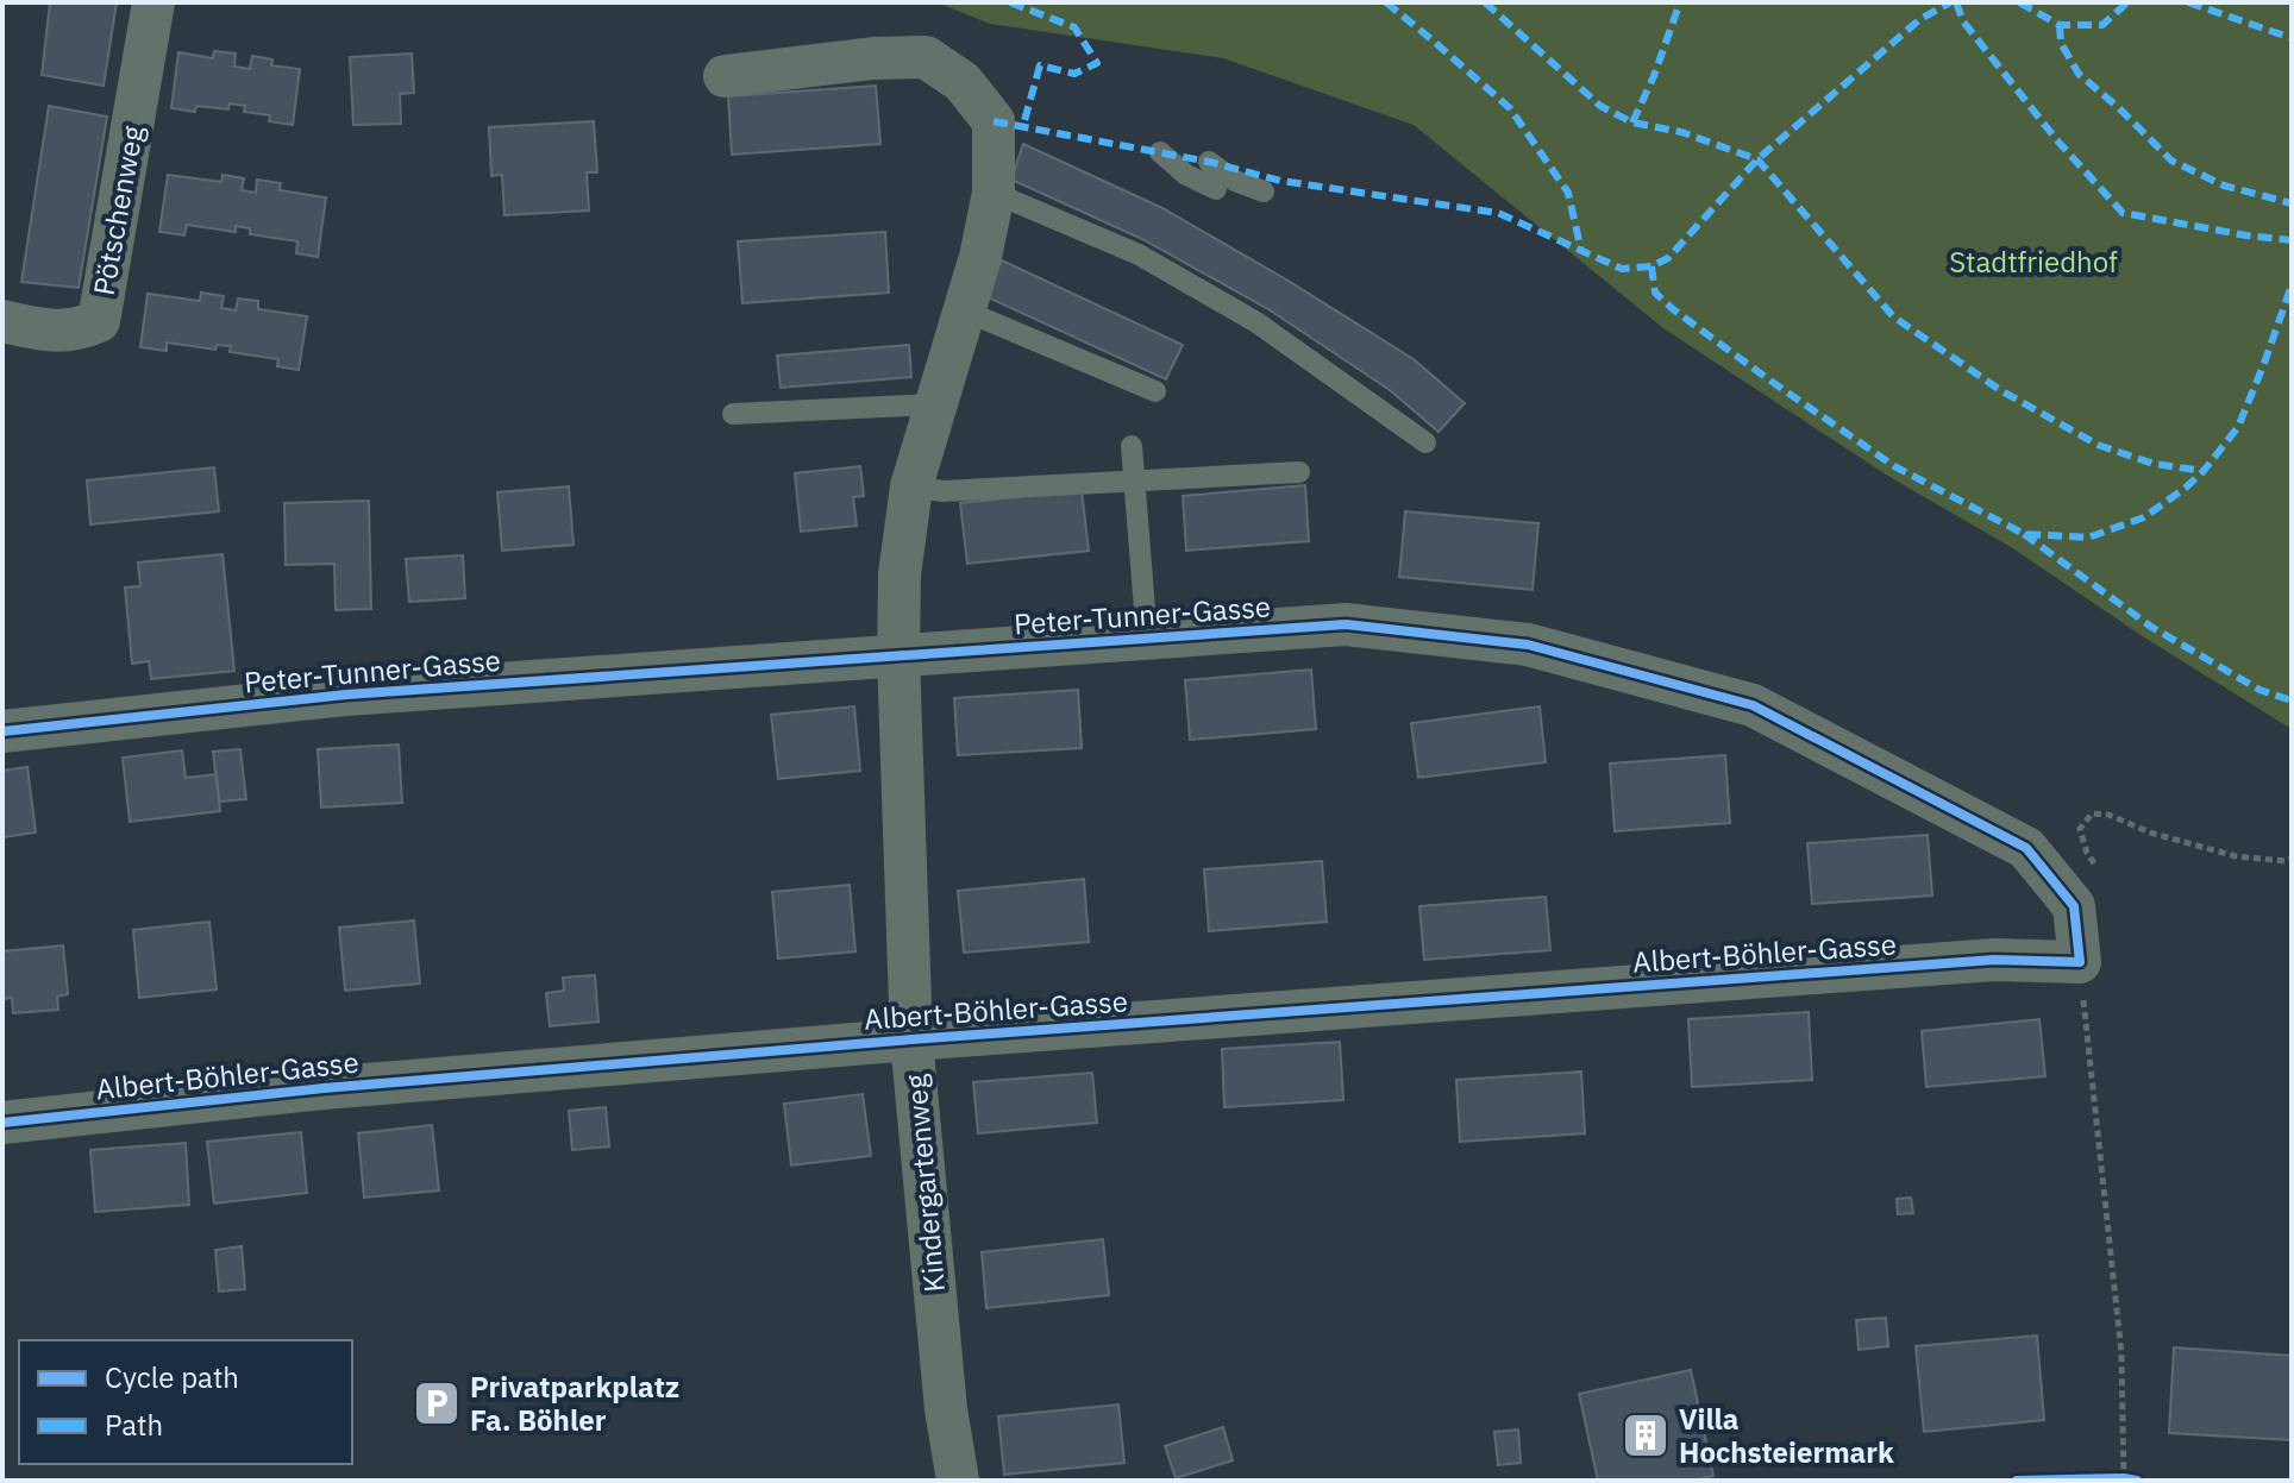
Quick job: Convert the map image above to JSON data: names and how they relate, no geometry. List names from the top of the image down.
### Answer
{
  "streets": {
    "street": [
      "Pötschenweg",
      "Peter-Tunner-Gasse",
      "Albert-Böhler-Gasse",
      "Kindergartenweg"
    ]
  },
  "crossings": [
    ["Peter-Tunner-Gasse", "Albert-Böhler-Gasse"],
    ["Peter-Tunner-Gasse", "Kindergartenweg"],
    ["Albert-Böhler-Gasse", "Kindergartenweg"]
  ],
  "parks": ["Stadtfriedhof"],
  "places": {
    "parking": ["Privatparkplatz Fa. Böhler"],
    "building": ["Villa Hochsteiermark"]
  },
  "legend": ["Cycle path", "Path"]
}
